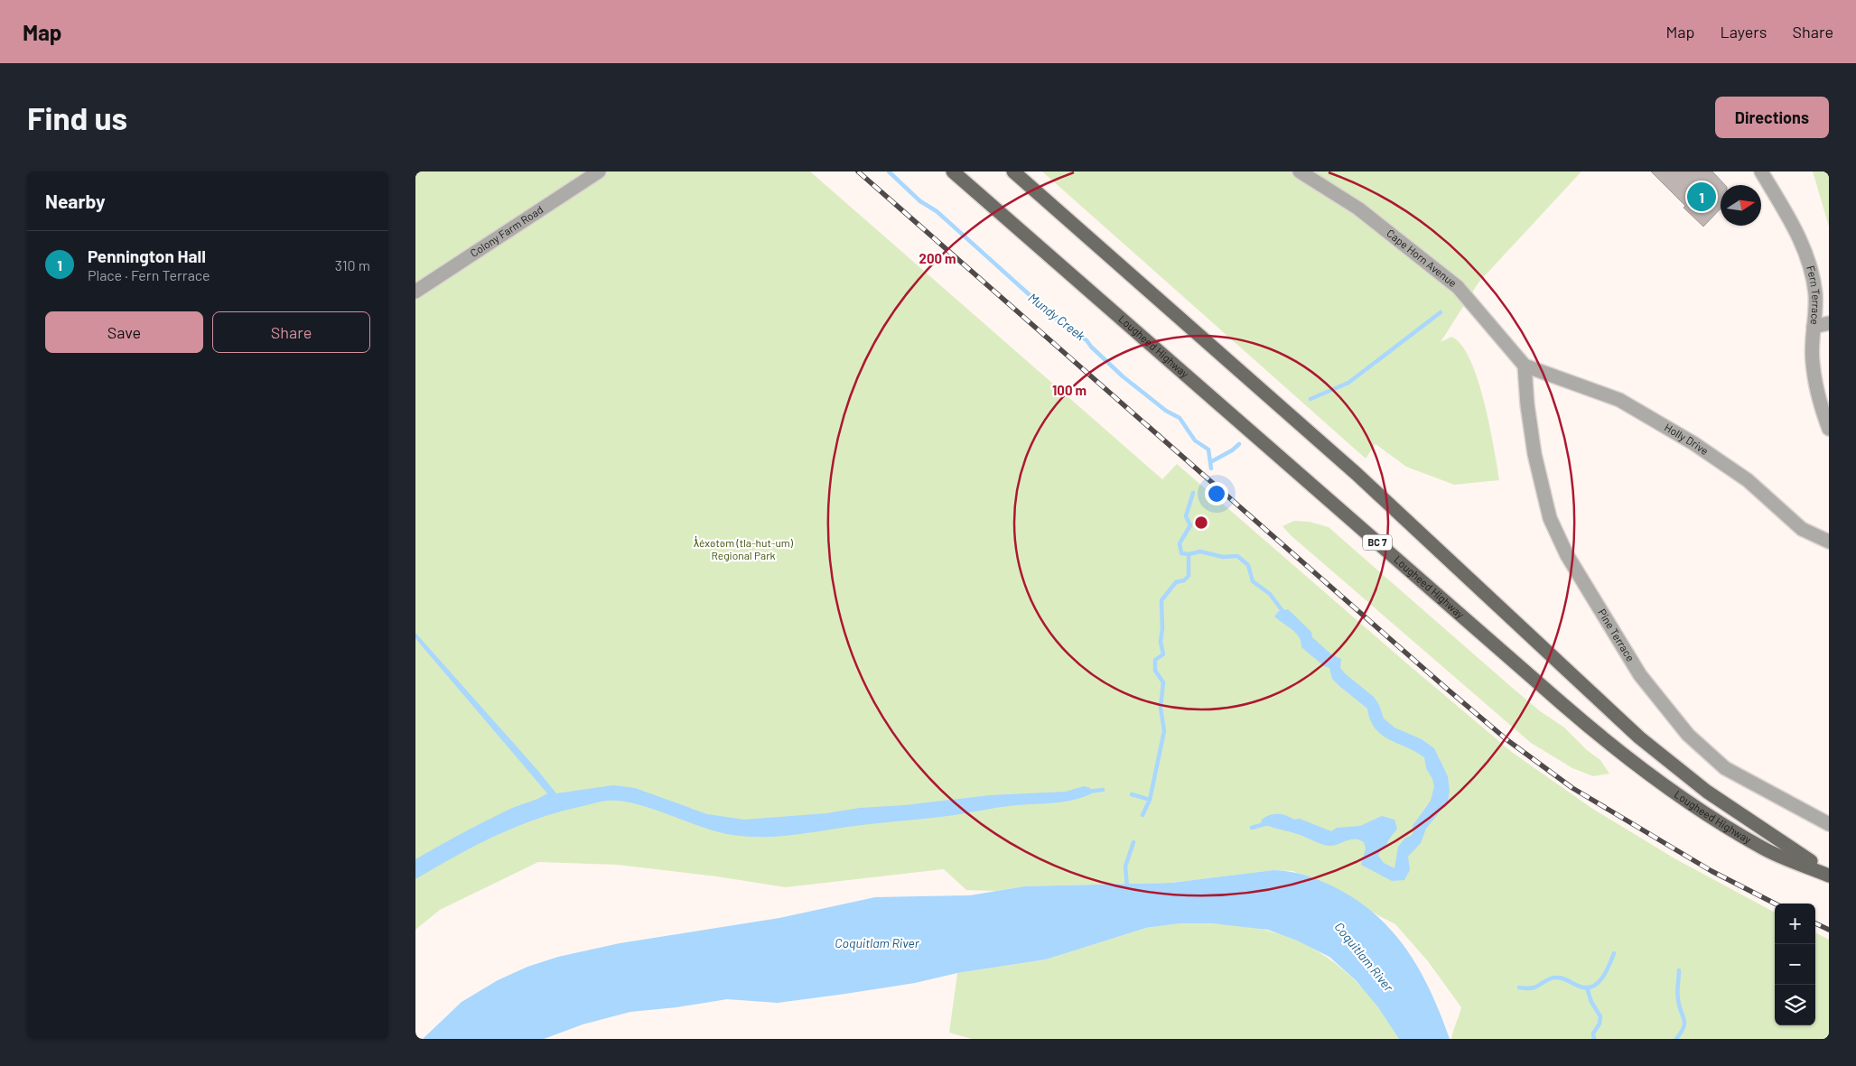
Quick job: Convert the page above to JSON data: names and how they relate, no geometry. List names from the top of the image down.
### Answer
{
  "streets": {
    "main road": ["Lougheed Highway", "BC 7"],
    "street": [
      "Colony Farm Road",
      "Cape Horn Avenue",
      "Fern Terrace",
      "Holly Drive",
      "Pine Terrace"
    ]
  },
  "crossings": [
    ["Cape Horn Avenue", "Holly Drive"],
    ["Cape Horn Avenue", "Pine Terrace"],
    ["Holly Drive", "Pine Terrace"]
  ],
  "water": ["Mundy Creek", "Coquitlam River"],
  "parks": ["ƛ̓éxətəm (tla-hut-um) Regional Park"],
  "north": "right",
  "page": {
    "header": "Map",
    "nav": ["Map", "Layers", "Share"],
    "buttons": [
      "Directions",
      ["Save", "Share"]
    ],
    "title": "Find us",
    "heading": "Nearby",
    "pins": "1",
    "list": [
      {
        "mark": "1",
        "name": "Pennington Hall",
        "note": "Place · Fern Terrace",
        "value": "310 m"
      }
    ],
    "map_buttons": ["+", "−"]
  },
  "rings": ["200 m", "100 m"]
}
